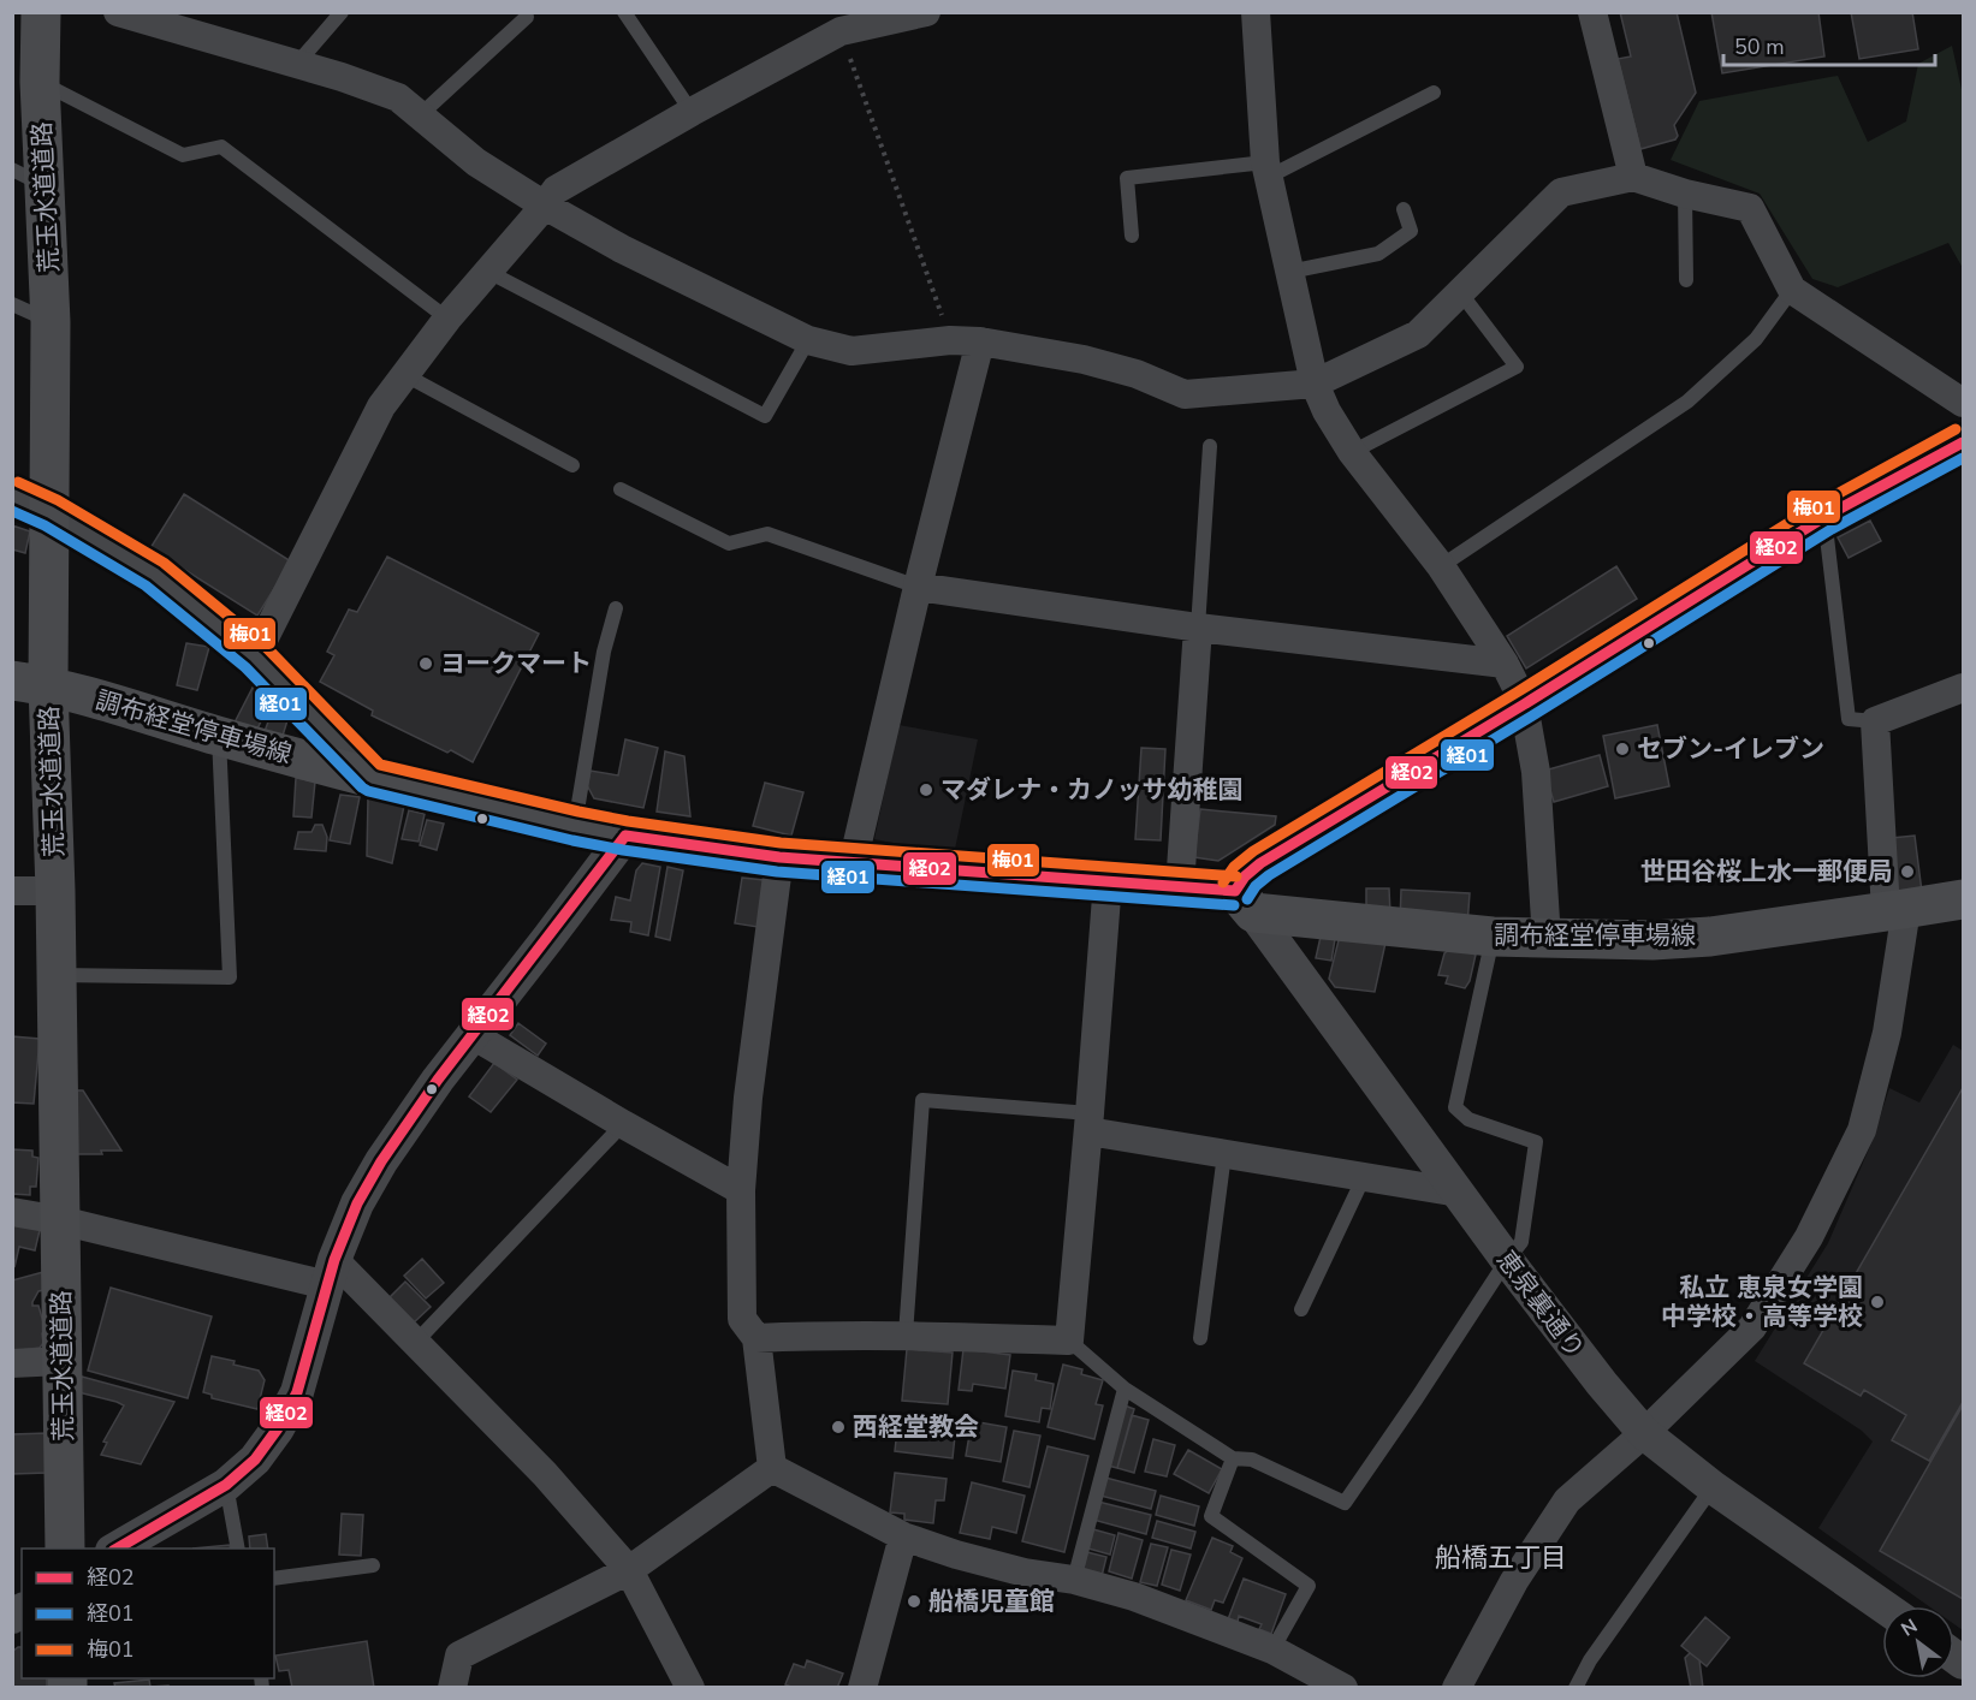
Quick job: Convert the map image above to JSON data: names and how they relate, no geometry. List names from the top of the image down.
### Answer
{
  "streets": {
    "main road": ["荒玉水道道路", "調布経堂停車場線"],
    "street": ["恵泉裏通り"]
  },
  "crossings": [
    ["荒玉水道道路", "調布経堂停車場線"],
    ["調布経堂停車場線", "恵泉裏通り"]
  ],
  "districts": ["船橋五丁目"],
  "places": [
    "ヨークマート",
    "セブン-イレブン",
    "マダレナ・カノッサ幼稚園",
    "世田谷桜上水一郵便局",
    "私立 恵泉女学園 中学校・高等学校",
    "西経堂教会",
    "船橋児童館"
  ],
  "lines": ["transit line 梅01", "transit line 経02", "transit line 経01"],
  "legend": ["経02", "経01", "梅01"],
  "scale_bar": "50 m",
  "north": "top left"
}
